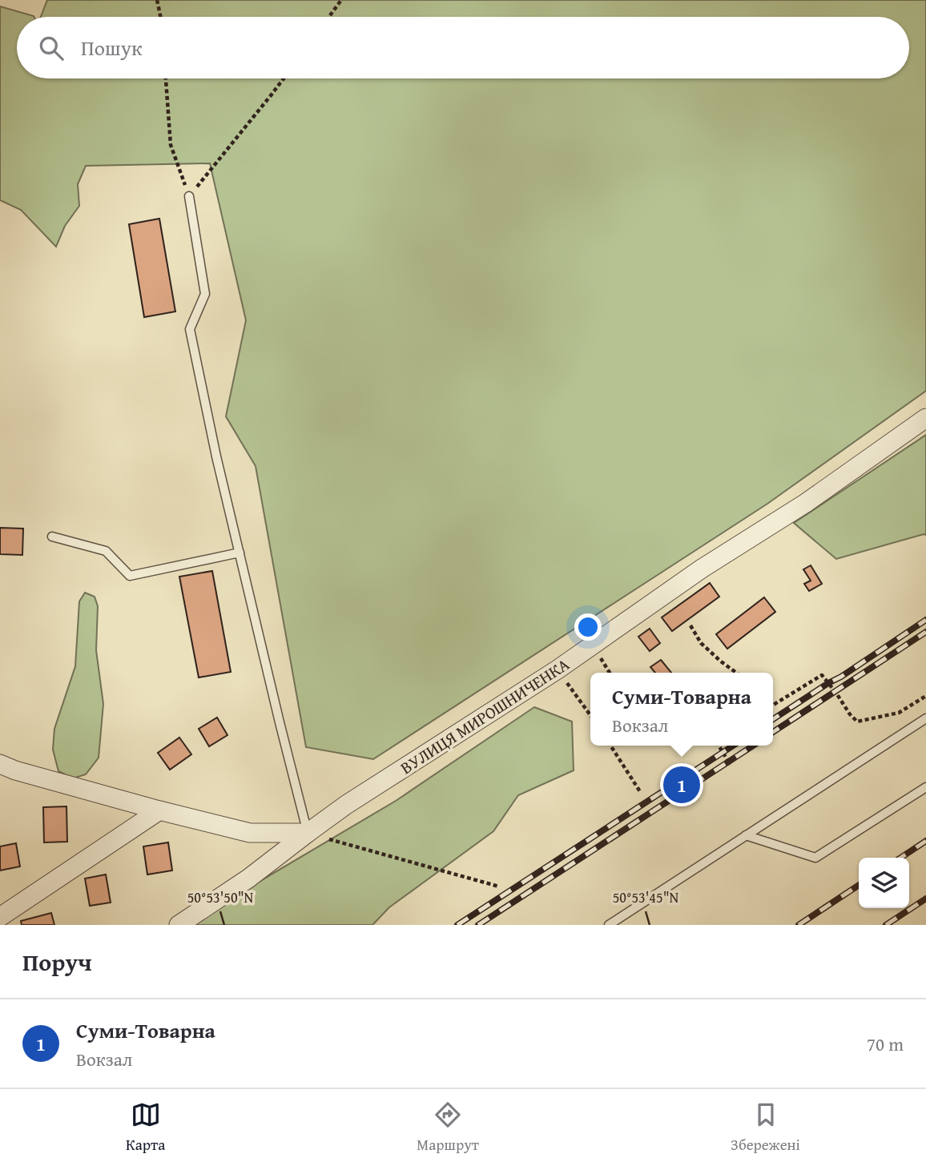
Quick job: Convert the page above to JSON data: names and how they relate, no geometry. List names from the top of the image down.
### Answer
{
  "streets": {
    "street": ["ВУЛИЦЯ МИРОШНИЧЕНКА"]
  },
  "page": {
    "search": "Пошук",
    "popup": ["Суми-Товарна", "Вокзал"],
    "pins": "1",
    "heading": "Поруч",
    "list": [
      {
        "mark": "1",
        "name": "Суми-Товарна",
        "note": "Вокзал",
        "value": "70 m"
      }
    ],
    "nav": ["Карта", "Маршрут", "Збережені"]
  },
  "coordinates": ["50°53'50\"N", "50°53'45\"N"]
}
